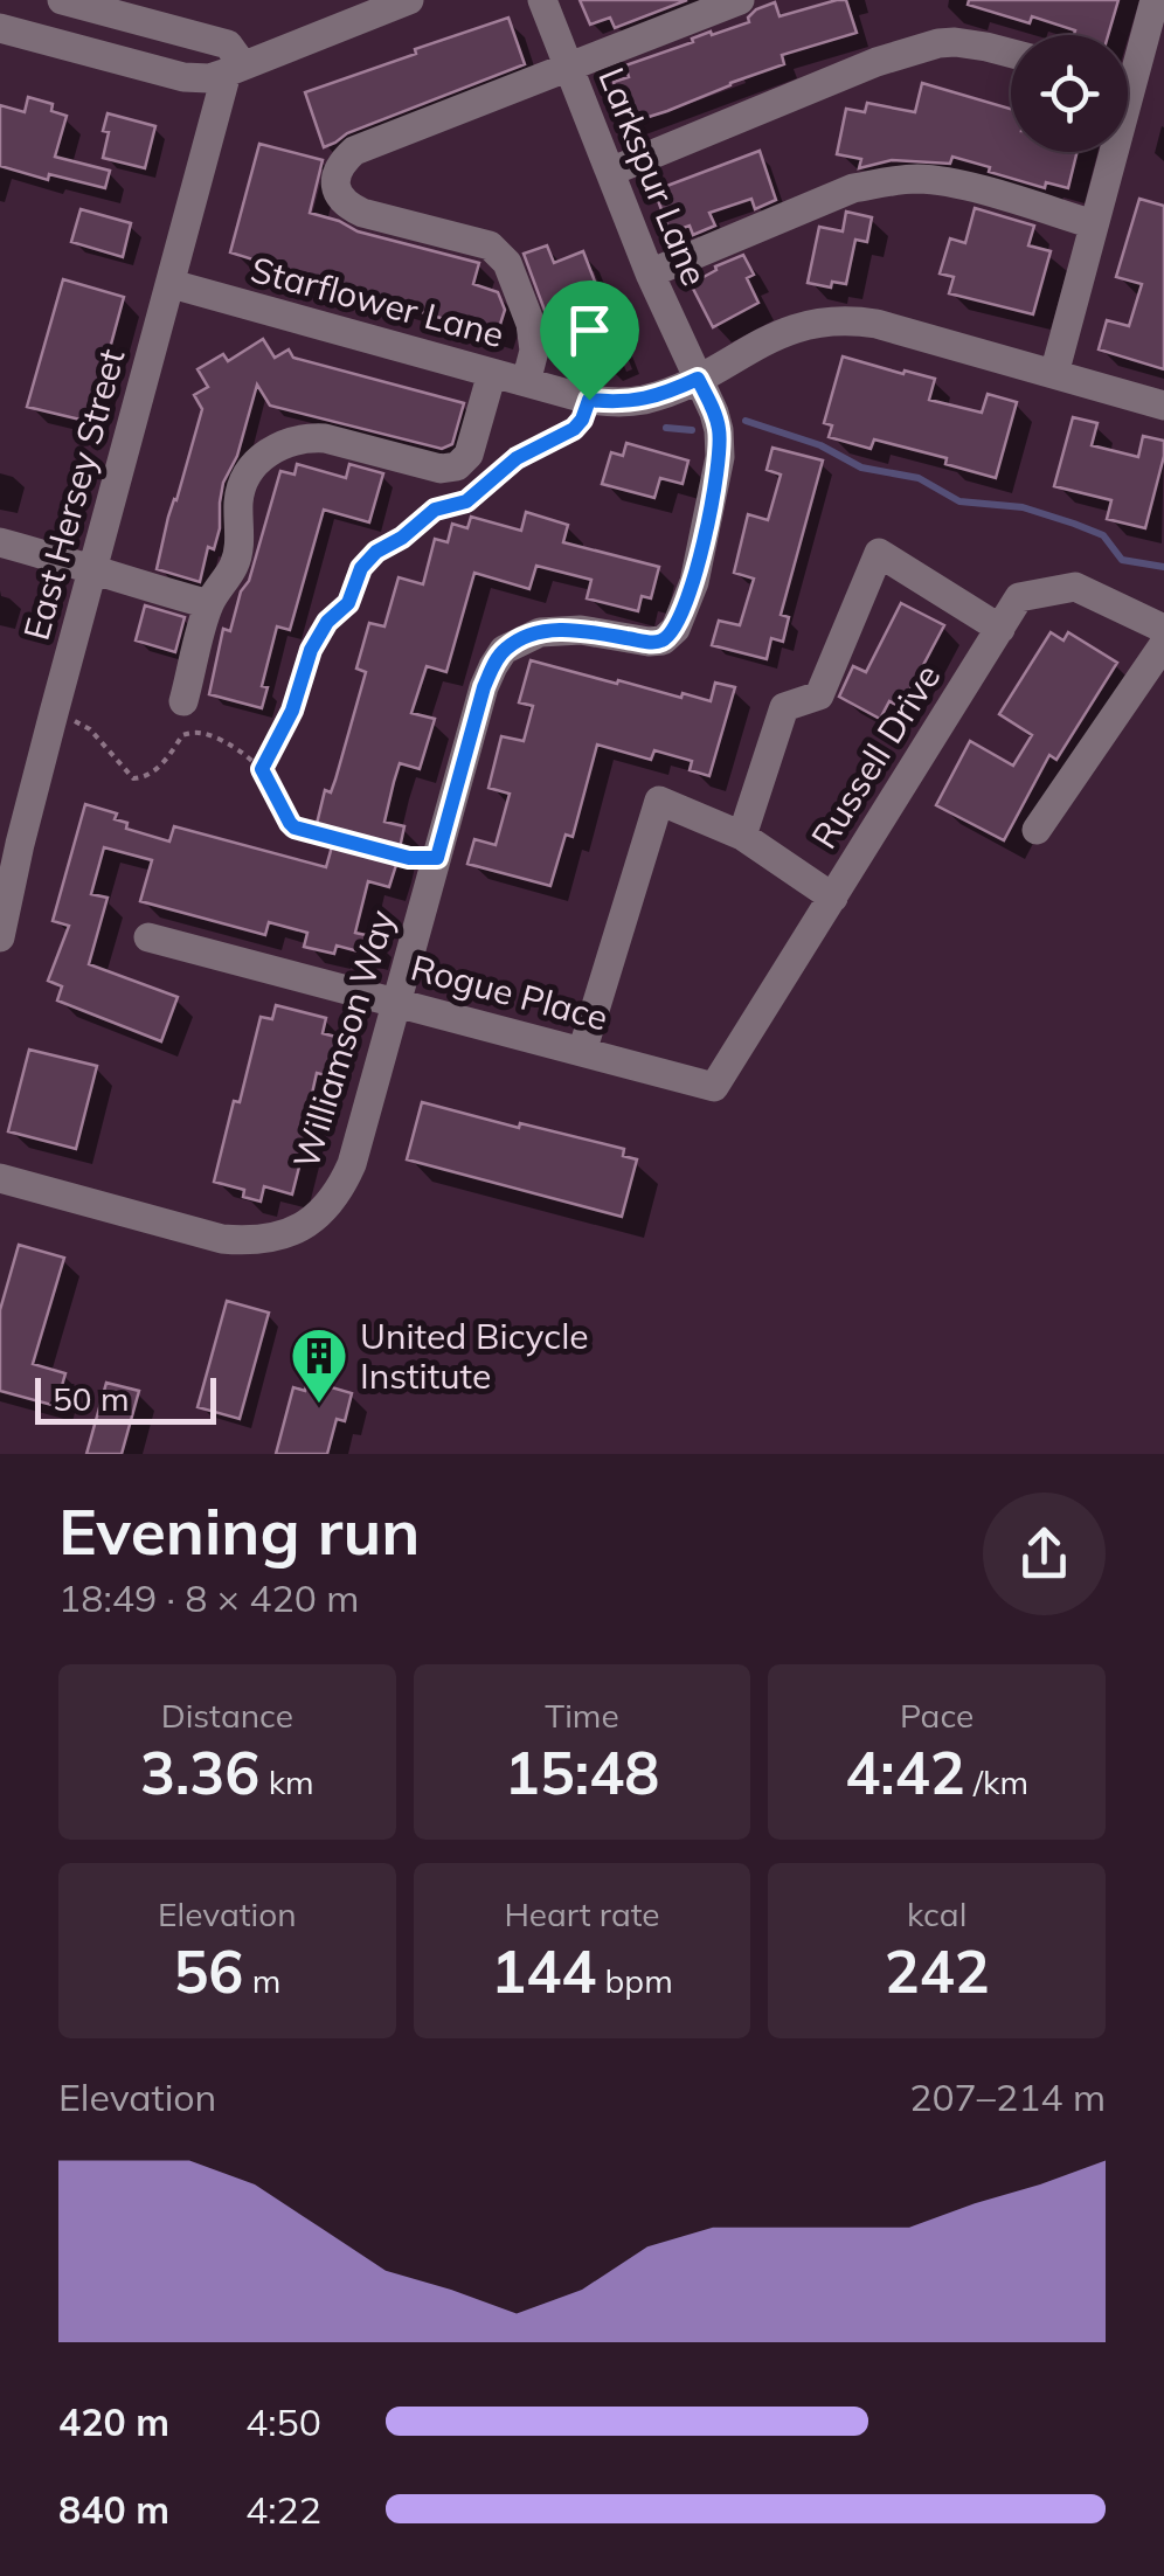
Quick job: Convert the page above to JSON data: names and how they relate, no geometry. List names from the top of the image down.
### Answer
{
  "streets": {
    "street": [
      "Larkspur Lane",
      "Starflower Lane",
      "East Hersey Street",
      "Russell Drive",
      "Rogue Place",
      "Williamson Way"
    ]
  },
  "crossings": [
    ["Larkspur Lane", "Starflower Lane"],
    ["Larkspur Lane", "Williamson Way"],
    ["Starflower Lane", "East Hersey Street"],
    ["Starflower Lane", "Williamson Way"],
    ["Russell Drive", "Rogue Place"],
    ["Rogue Place", "Williamson Way"]
  ],
  "places": {
    "building": ["United Bicycle Institute"]
  },
  "scale_bar": "50 m",
  "page": {
    "scale": "50 m",
    "heading": ["Evening run", "18:49 · 8 × 420 m"],
    "stats": [
      ["Distance", "3.36 km"],
      ["Time", "15:48"],
      ["Pace", "4:42 /km"],
      ["Elevation", "56 m"],
      ["Heart rate", "144 bpm"],
      ["kcal", "242"]
    ],
    "chart": ["Elevation", "207–214 m"],
    "list": [
      {
        "name": "420 m",
        "note": "4:50"
      },
      {
        "name": "840 m",
        "note": "4:22"
      }
    ]
  }
}
